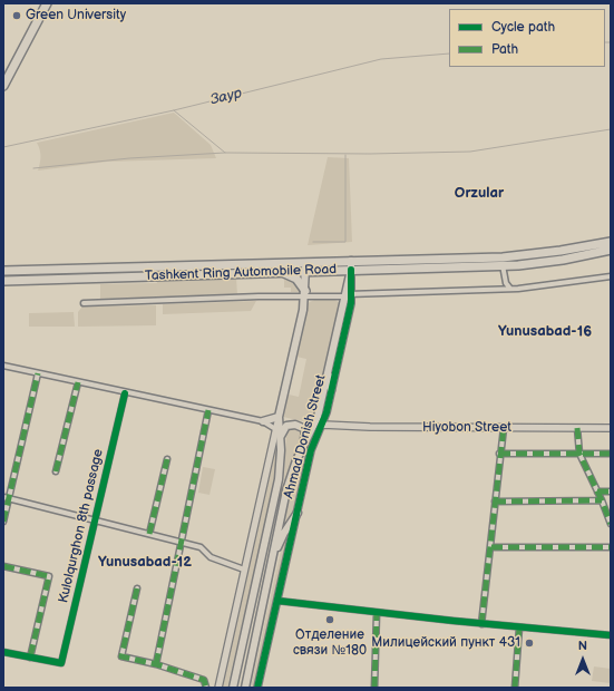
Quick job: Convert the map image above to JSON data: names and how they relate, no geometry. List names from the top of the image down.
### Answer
{
  "streets": {
    "highway": ["Tashkent Ring Automobile Road"],
    "main road": ["Ahmad Donish Street"],
    "street": ["Hiyobon Street", "Kulolqurghon 8th passage"]
  },
  "crossings": [
    ["Tashkent Ring Automobile Road", "Ahmad Donish Street"],
    ["Hiyobon Street", "Ahmad Donish Street"]
  ],
  "districts": ["Orzular", "Yunusabad-16", "Yunusabad-12"],
  "water": ["Заур"],
  "places": ["Green University", "Отделение связи №180", "Милицейский пункт 431"],
  "legend": ["Cycle path", "Path"],
  "north": "top"
}
